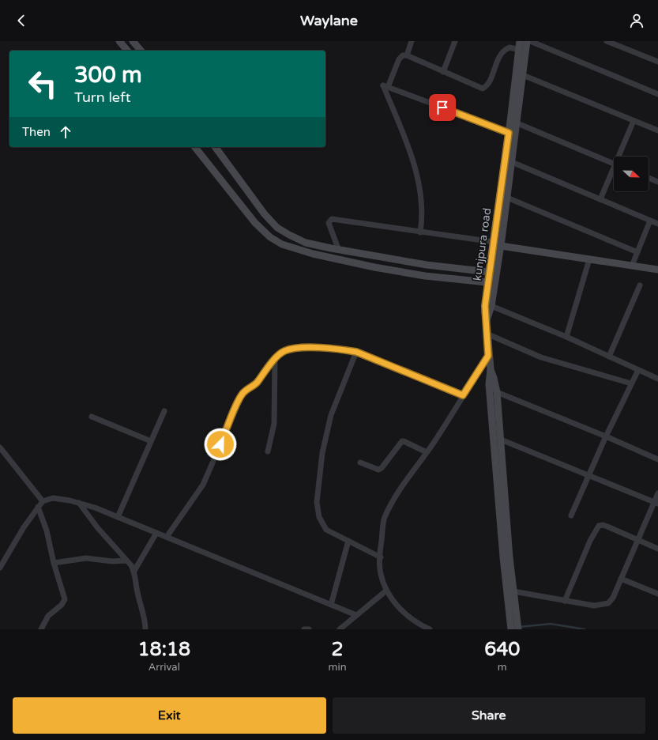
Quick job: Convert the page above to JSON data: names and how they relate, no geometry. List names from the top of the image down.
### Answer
{
  "streets": {
    "street": ["kunjpura road"]
  },
  "north": "right",
  "page": {
    "header": "Waylane",
    "turn": ["300 m", "Turn left"],
    "then": "Then",
    "eta": [
      "18:18",
      "Arrival",
      "2",
      "min",
      "640",
      "m"
    ],
    "buttons": ["Exit", "Share"]
  }
}
